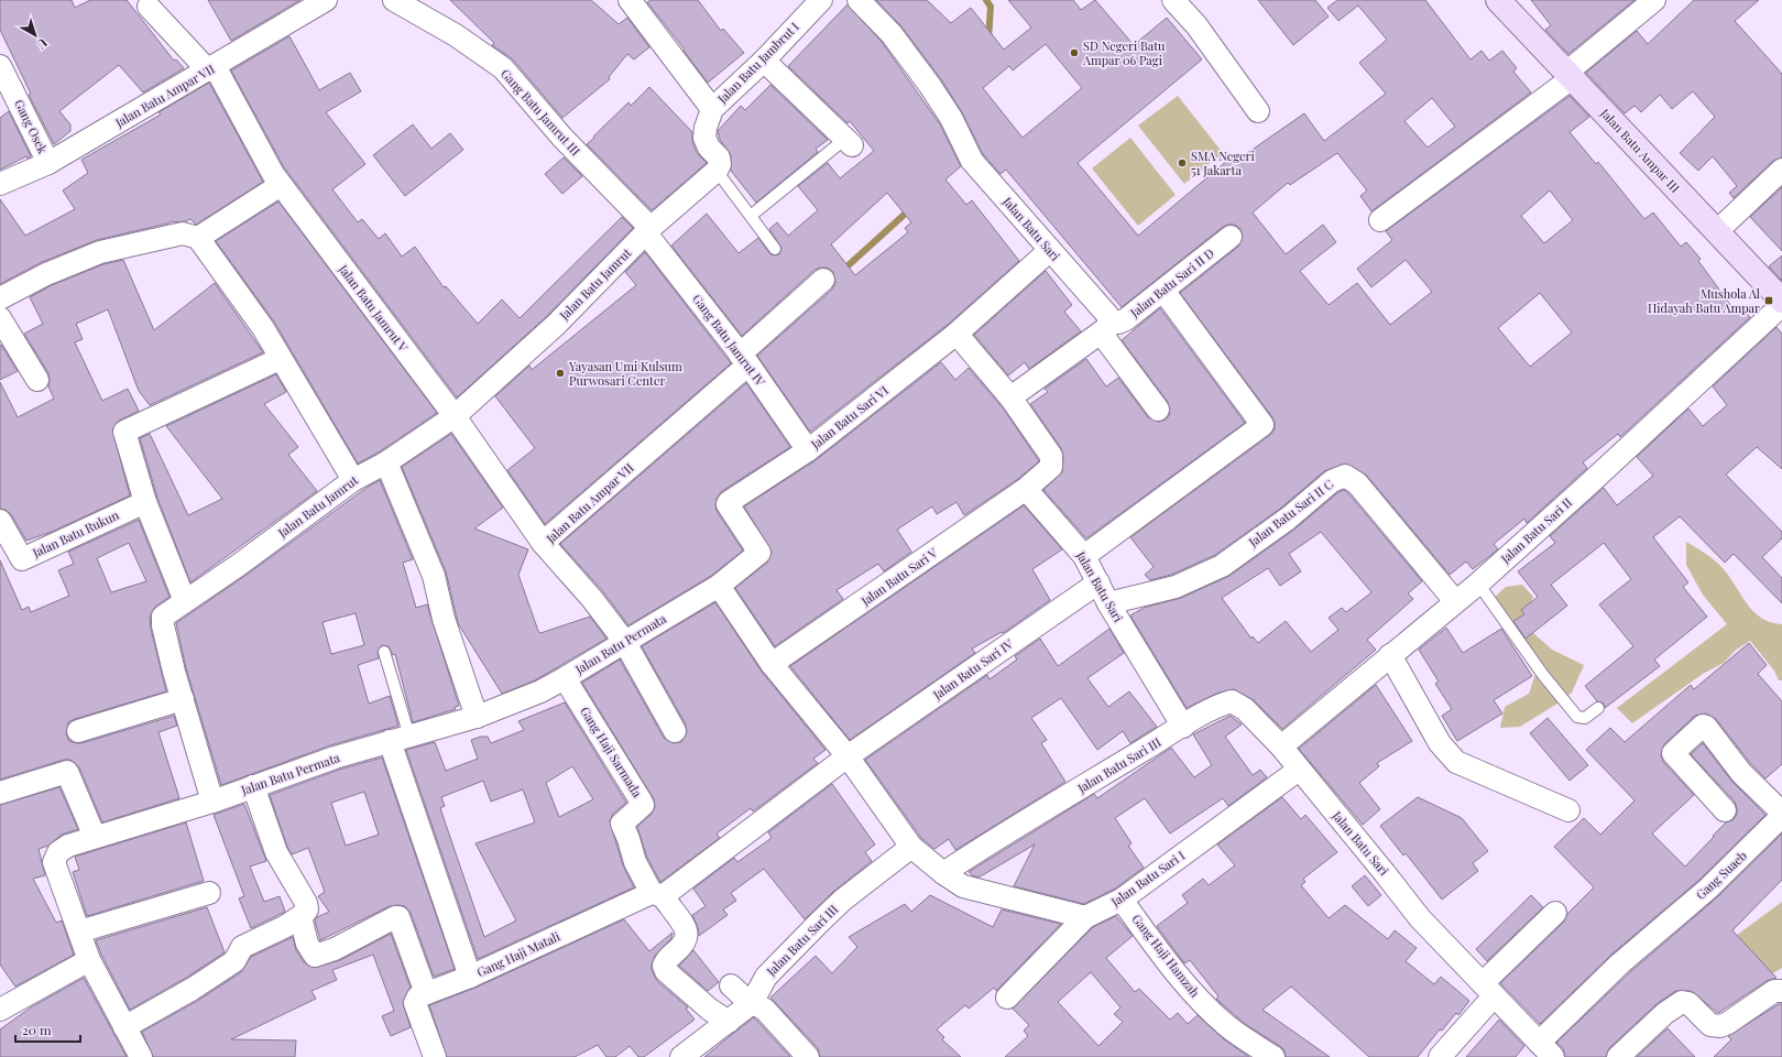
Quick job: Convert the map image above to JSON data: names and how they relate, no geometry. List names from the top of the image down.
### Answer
{
  "streets": {
    "street": [
      "Jalan Batu Jambrut I",
      "Jalan Batu Ampar VII",
      "Gang Batu Jamrut III",
      "Gang Osek",
      "Jalan Batu Ampar III",
      "Jalan Batu Sari",
      "Jalan Batu Sari II D",
      "Jalan Batu Jamrut",
      "Jalan Batu Jamrut V",
      "Gang Batu Jamrut IV",
      "Jalan Batu Sari VI",
      "Jalan Batu Sari II C",
      "Jalan Batu Sari II",
      "Jalan Batu Rukun",
      "Jalan Batu Sari V",
      "Jalan Batu Permata",
      "Jalan Batu Sari IV",
      "Gang Haji Sarmada",
      "Jalan Batu Sari III",
      "Gang Suaeb",
      "Jalan Batu Sari I",
      "Gang Haji Matali",
      "Gang Haji Hamzah"
    ]
  },
  "crossings": [
    ["Jalan Batu Ampar VII", "Gang Osek"],
    ["Jalan Batu Ampar VII", "Jalan Batu Jamrut V"],
    ["Jalan Batu Ampar VII", "Gang Batu Jamrut IV"],
    ["Jalan Batu Ampar VII", "Jalan Batu Permata"],
    ["Gang Batu Jamrut III", "Jalan Batu Jamrut"],
    ["Gang Batu Jamrut III", "Gang Batu Jamrut IV"],
    ["Jalan Batu Sari", "Jalan Batu Sari II D"],
    ["Jalan Batu Sari", "Jalan Batu Sari VI"],
    ["Jalan Batu Sari", "Jalan Batu Sari II C"],
    ["Jalan Batu Sari", "Jalan Batu Sari II"],
    ["Jalan Batu Sari", "Jalan Batu Sari V"],
    ["Jalan Batu Sari", "Jalan Batu Sari IV"],
    ["Jalan Batu Sari", "Jalan Batu Sari III"],
    ["Jalan Batu Sari", "Gang Suaeb"],
    ["Jalan Batu Sari", "Jalan Batu Sari I"],
    ["Jalan Batu Jamrut", "Jalan Batu Jamrut V"],
    ["Jalan Batu Jamrut", "Gang Batu Jamrut IV"],
    ["Jalan Batu Jamrut", "Jalan Batu Permata"],
    ["Gang Batu Jamrut IV", "Jalan Batu Sari VI"],
    ["Jalan Batu Sari VI", "Jalan Batu Permata"],
    ["Jalan Batu Sari II C", "Jalan Batu Sari II"],
    ["Jalan Batu Permata", "Gang Haji Sarmada"],
    ["Jalan Batu Permata", "Gang Haji Matali"],
    ["Jalan Batu Sari IV", "Gang Haji Sarmada"],
    ["Jalan Batu Sari IV", "Gang Haji Matali"],
    ["Gang Haji Sarmada", "Gang Haji Matali"],
    ["Jalan Batu Sari I", "Gang Haji Hamzah"]
  ],
  "places": {
    "other": ["SD Negeri Batu Ampar 06 Pagi", "SMA Negeri 51 Jakarta", "Yayasan Umi Kulsum Purwosari Center"],
    "transit": ["Mushola Al Hidayah Batu Ampar"]
  },
  "scale_bar": "20 m",
  "north": "bottom right"
}
